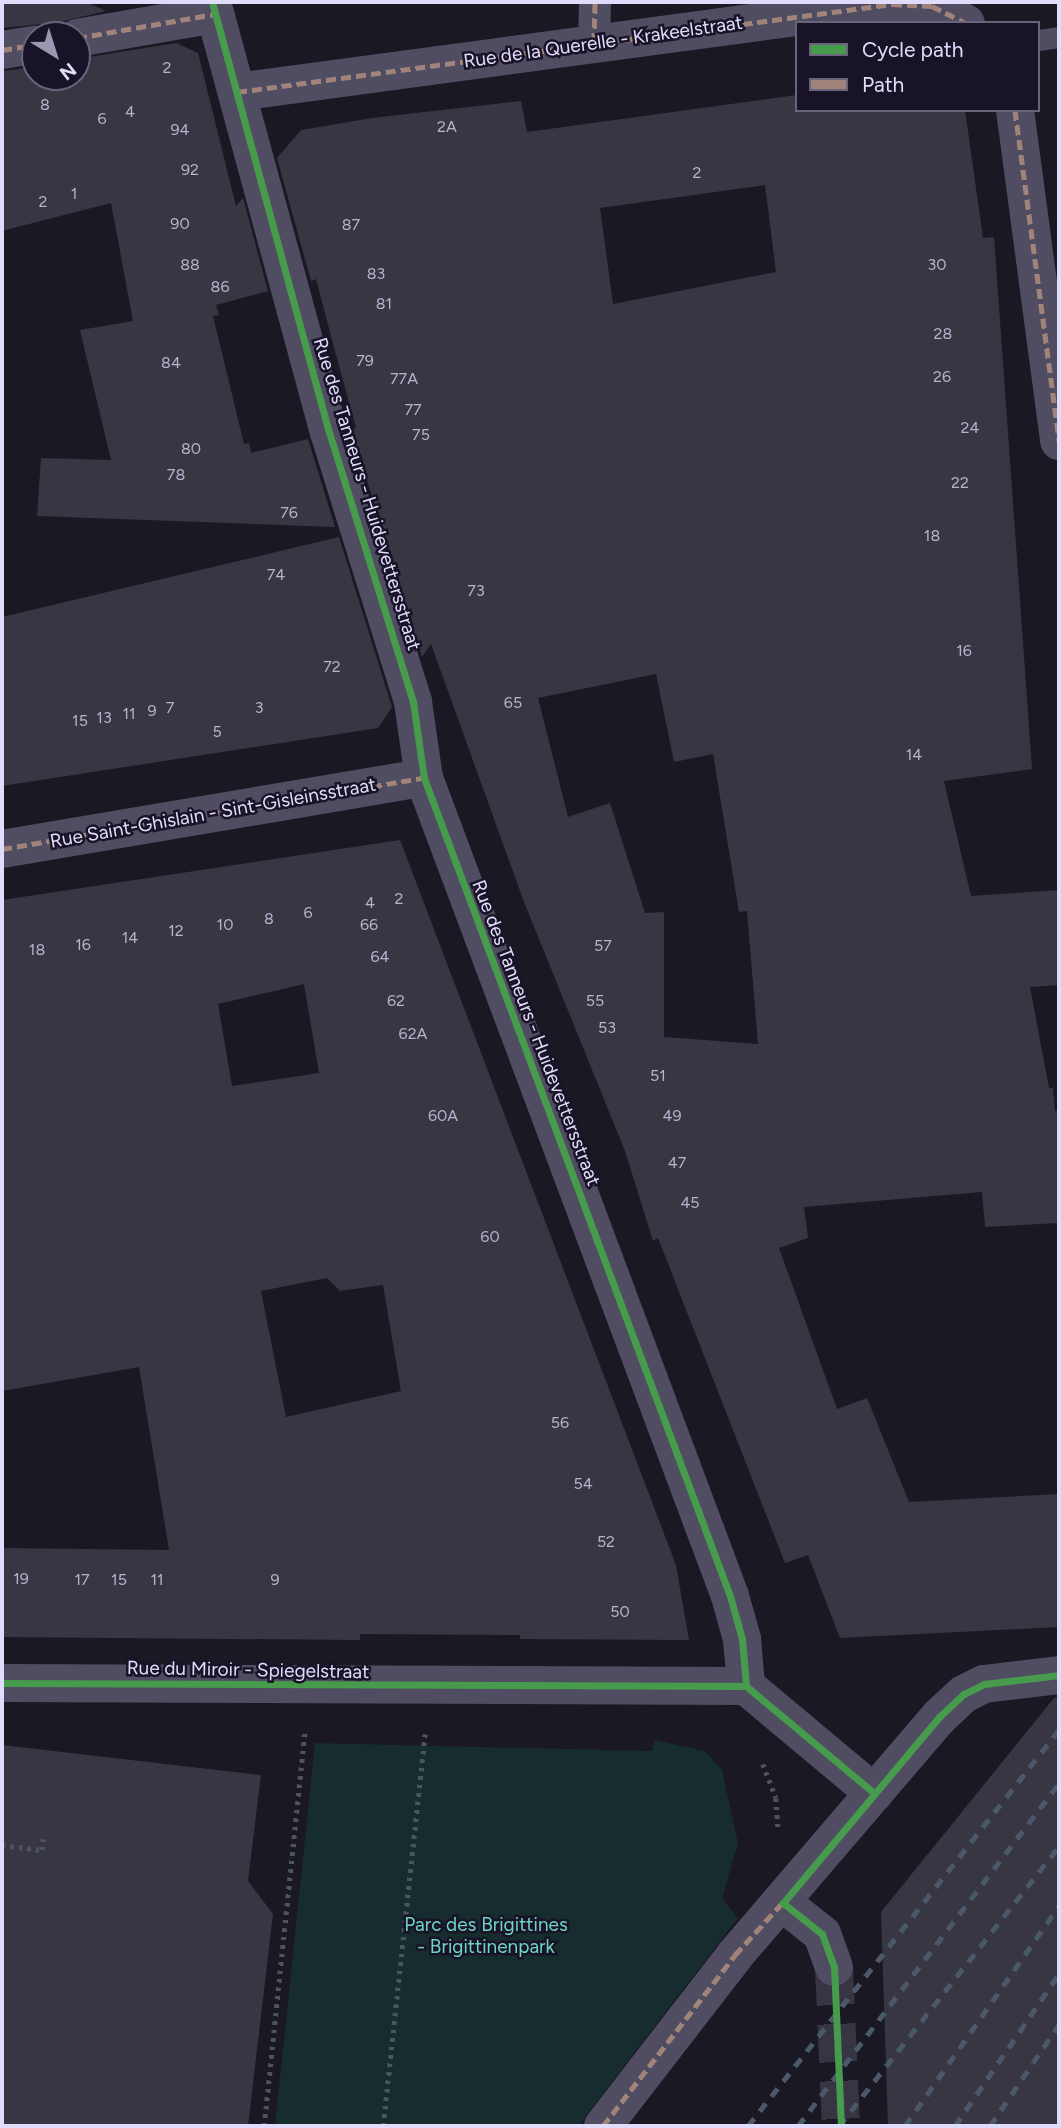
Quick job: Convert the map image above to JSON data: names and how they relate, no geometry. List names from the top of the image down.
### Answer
{
  "streets": {
    "street": [
      "Rue de la Querelle - Krakeelstraat",
      "Rue des Tanneurs - Huidevettersstraat",
      "Rue Saint-Ghislain - Sint-Gisleinsstraat",
      "Rue du Miroir - Spiegelstraat"
    ]
  },
  "crossings": [
    ["Rue de la Querelle - Krakeelstraat", "Rue des Tanneurs - Huidevettersstraat"],
    ["Rue des Tanneurs - Huidevettersstraat", "Rue Saint-Ghislain - Sint-Gisleinsstraat"],
    ["Rue des Tanneurs - Huidevettersstraat", "Rue du Miroir - Spiegelstraat"]
  ],
  "parks": ["Parc des Brigittines - Brigittinenpark"],
  "house_numbers": [
    "2",
    "8",
    "4",
    "6",
    "2A",
    "94",
    "92",
    "2",
    "1",
    "2",
    "90",
    "87",
    "88",
    "30",
    "83",
    "86",
    "81",
    "28",
    "79",
    "84",
    "26",
    "77A",
    "77",
    "24",
    "75",
    "80",
    "78",
    "22",
    "76",
    "18",
    "74",
    "73",
    "16",
    "72",
    "65",
    "7",
    "3",
    "9",
    "11",
    "13",
    "15",
    "5",
    "14",
    "2",
    "4",
    "6",
    "8",
    "10",
    "66",
    "12",
    "14",
    "16",
    "57",
    "18",
    "64",
    "62",
    "55",
    "53",
    "62A",
    "51",
    "60A",
    "49",
    "47",
    "45",
    "60",
    "56",
    "54",
    "52",
    "19",
    "17",
    "15",
    "11",
    "9",
    "50"
  ],
  "legend": ["Cycle path", "Path"],
  "north": "bottom right"
}
